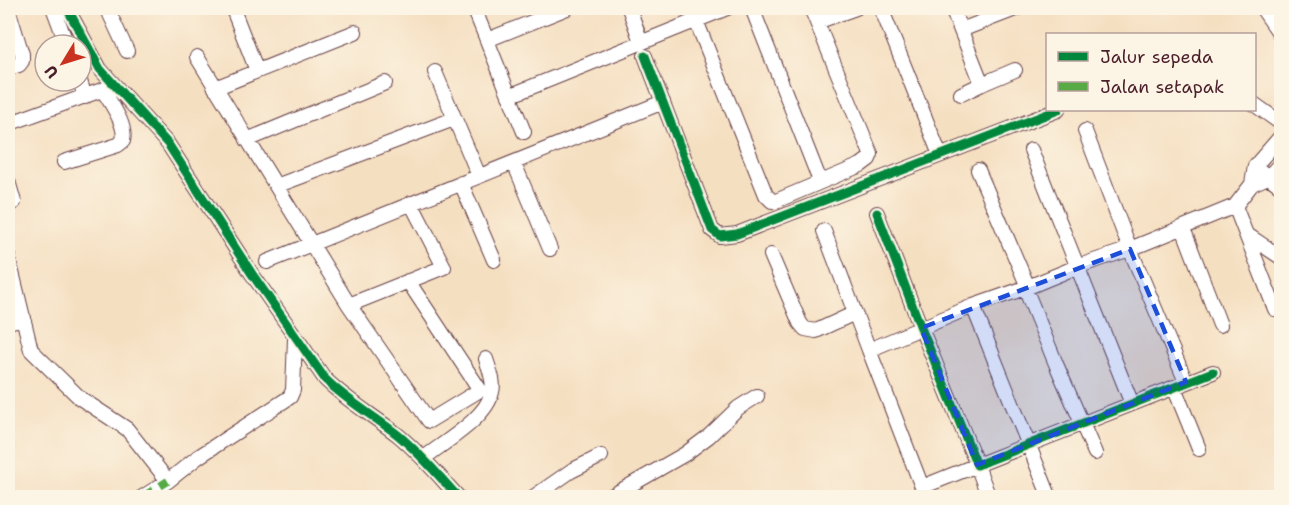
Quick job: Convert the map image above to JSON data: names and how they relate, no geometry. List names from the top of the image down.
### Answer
{
  "legend": ["Jalur sepeda", "Jalan setapak"],
  "north": "bottom left"
}
